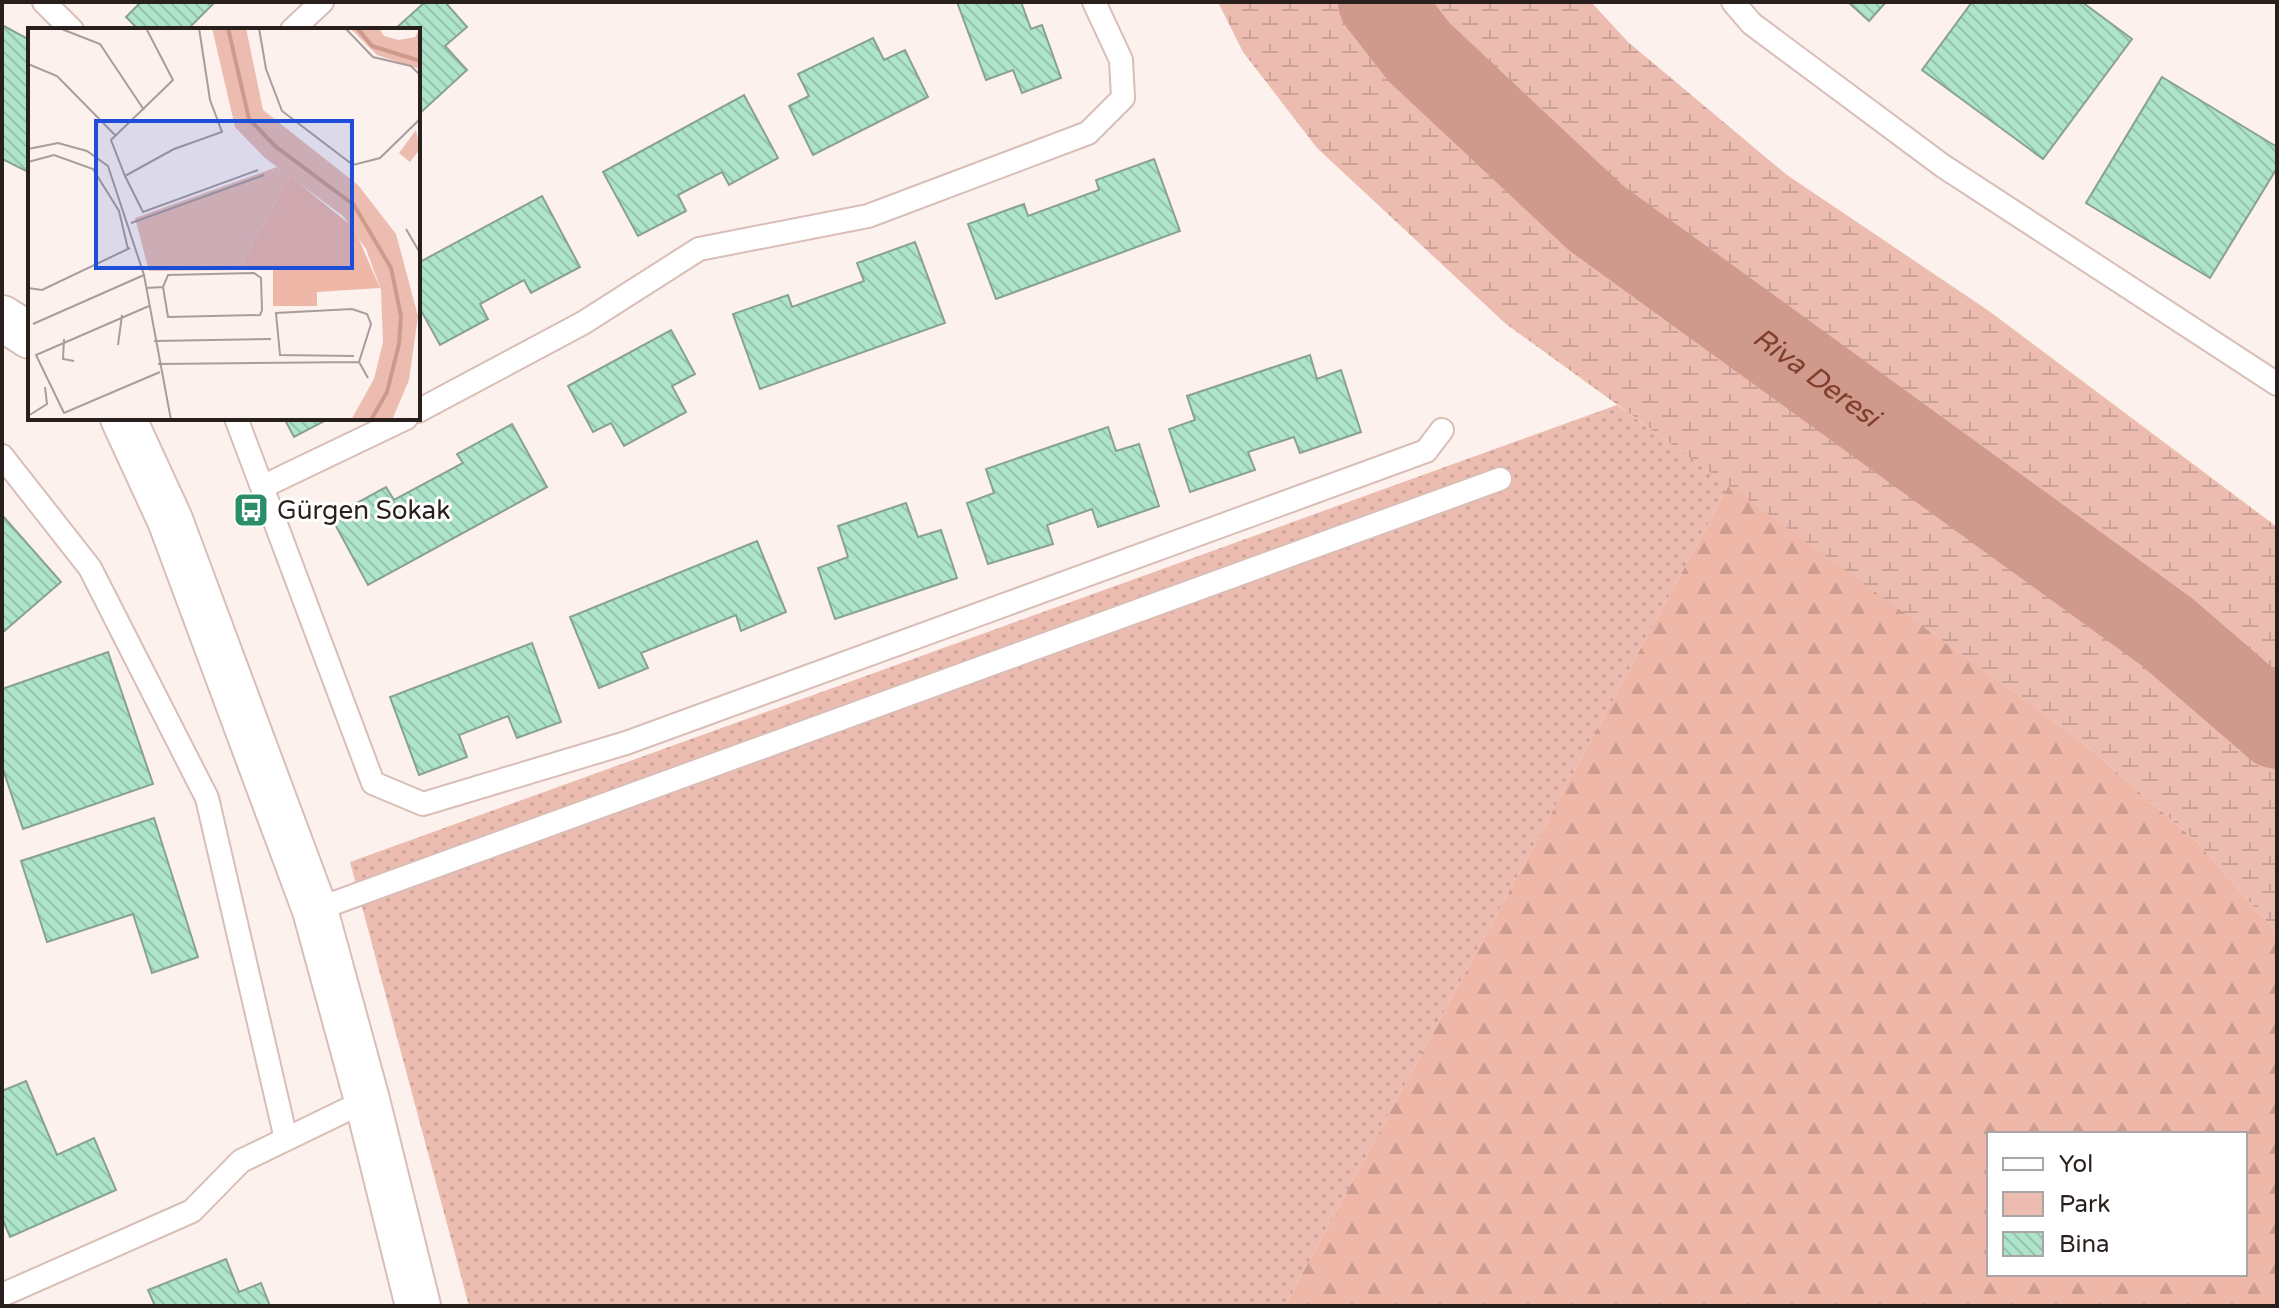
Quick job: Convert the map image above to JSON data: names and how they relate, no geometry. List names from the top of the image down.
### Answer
{
  "water": ["Riva Deresi"],
  "places": {
    "bus stop": ["Gürgen Sokak"]
  },
  "legend": ["Yol", "Park", "Bina"]
}
